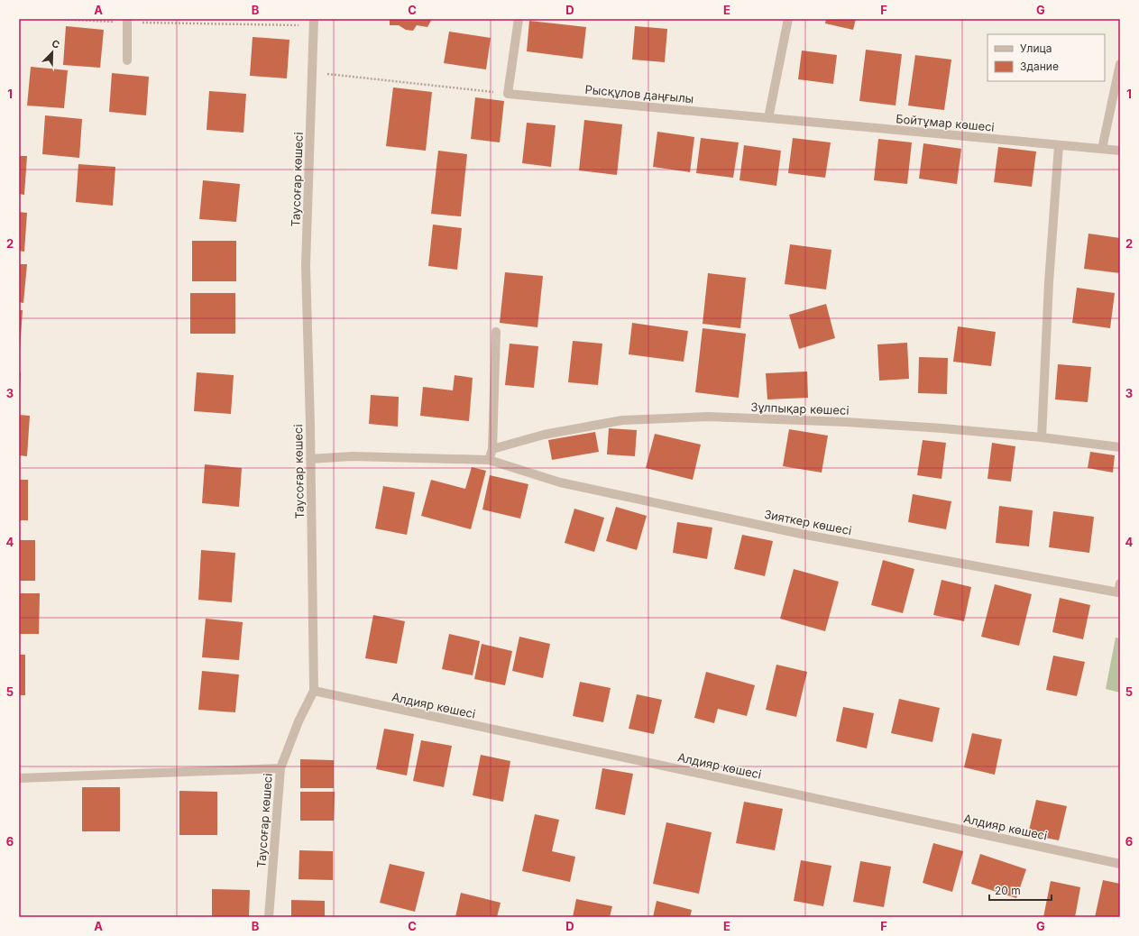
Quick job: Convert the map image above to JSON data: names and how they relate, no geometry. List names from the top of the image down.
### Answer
{
  "streets": {
    "street": [
      "Рысқұлов даңғылы",
      "Бойтұмар көшесі",
      "Тауcоғар көшесі",
      "Зұлпықар көшесі",
      "Зияткер көшесі",
      "Алдияр көшесі"
    ]
  },
  "crossings": [
    ["Рысқұлов даңғылы", "Бойтұмар көшесі"],
    ["Тауcоғар көшесі", "Алдияр көшесі"]
  ],
  "legend": ["Улица", "Здание"],
  "scale_bar": "20 m",
  "north": "top right",
  "grid": {
    "columns": [
      "A",
      "B",
      "C",
      "D",
      "E",
      "F",
      "G"
    ],
    "rows": [
      "1",
      "2",
      "3",
      "4",
      "5",
      "6"
    ]
  }
}
